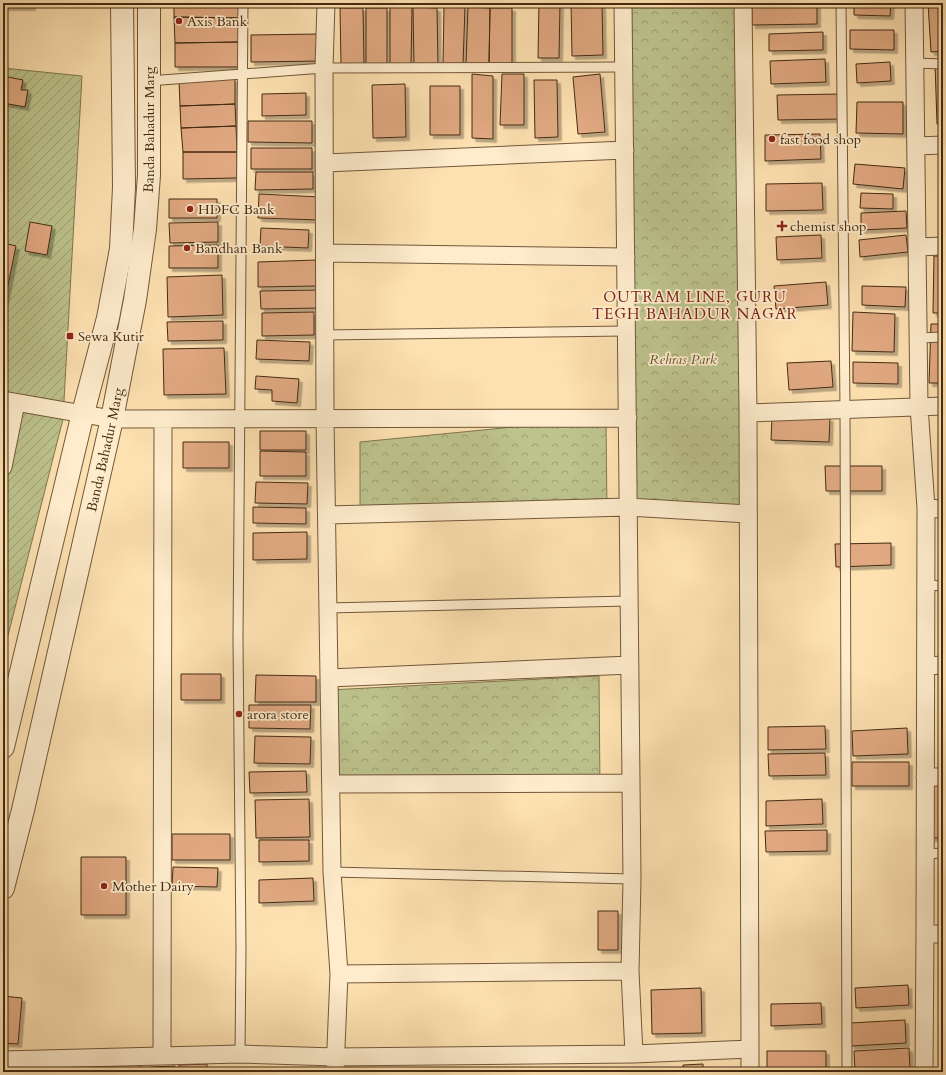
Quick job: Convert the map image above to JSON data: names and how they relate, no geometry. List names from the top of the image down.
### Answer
{
  "streets": {
    "street": ["Banda Bahadur Marg"]
  },
  "districts": ["OUTRAM LINE, GURU TEGH BAHADUR NAGAR"],
  "parks": ["Rehras Park"],
  "places": {
    "other": [
      "Axis Bank",
      "fast food shop",
      "HDFC Bank",
      "Bandhan Bank",
      "arora store",
      "Mother Dairy"
    ],
    "health": ["chemist shop"],
    "transit": ["Sewa Kutir"]
  }
}
